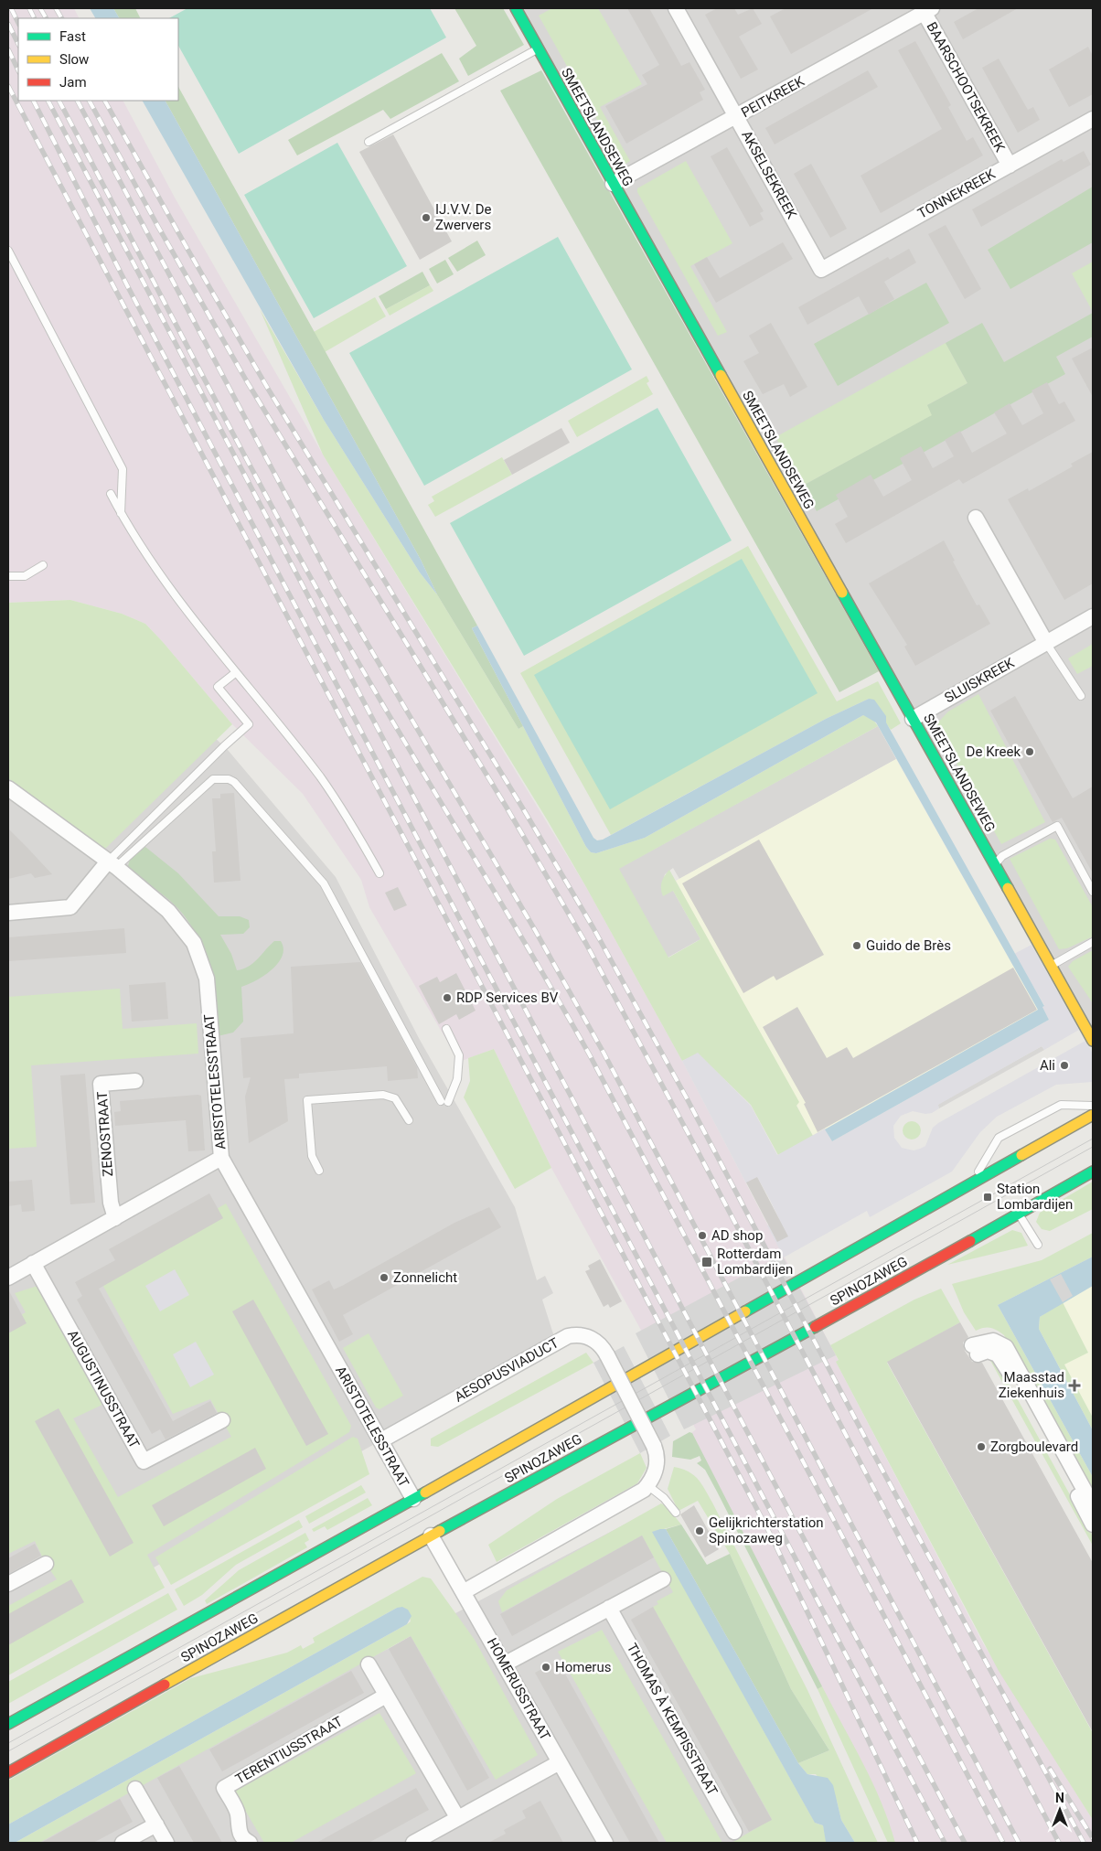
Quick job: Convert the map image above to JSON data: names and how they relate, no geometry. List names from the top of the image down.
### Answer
{
  "streets": {
    "main road": ["SMEETSLANDSEWEG", "SPINOZAWEG"],
    "street": [
      "BAARSCHOOTSEKREEK",
      "PEITKREEK",
      "AKSELSEKREEK",
      "TONNEKREEK",
      "SLUISKREEK",
      "ARISTOTELESSTRAAT",
      "ZENOSTRAAT",
      "AESOPUSVIADUCT",
      "AUGUSTINUSSTRAAT",
      "HOMERUSSTRAAT",
      "THOMAS À KEMPISSTRAAT",
      "TERENTIUSSTRAAT"
    ]
  },
  "crossings": [
    ["BAARSCHOOTSEKREEK", "PEITKREEK"],
    ["BAARSCHOOTSEKREEK", "TONNEKREEK"],
    ["PEITKREEK", "SMEETSLANDSEWEG"],
    ["PEITKREEK", "AKSELSEKREEK"],
    ["SMEETSLANDSEWEG", "SLUISKREEK"],
    ["AKSELSEKREEK", "TONNEKREEK"],
    ["ARISTOTELESSTRAAT", "SPINOZAWEG"],
    ["ARISTOTELESSTRAAT", "AESOPUSVIADUCT"],
    ["SPINOZAWEG", "HOMERUSSTRAAT"]
  ],
  "places": {
    "other": [
      "IJ.V.V. De Zwervers",
      "De Kreek",
      "Guido de Brès",
      "RDP Services BV",
      "Ali",
      "AD shop",
      "Zonnelicht",
      "Zorgboulevard",
      "Gelijkrichterstation Spinozaweg",
      "Homerus"
    ],
    "transit": ["Station Lombardijen", "Rotterdam Lombardijen"],
    "health": ["Maasstad Ziekenhuis"]
  },
  "legend": ["Fast", "Slow", "Jam"],
  "north": "top"
}
